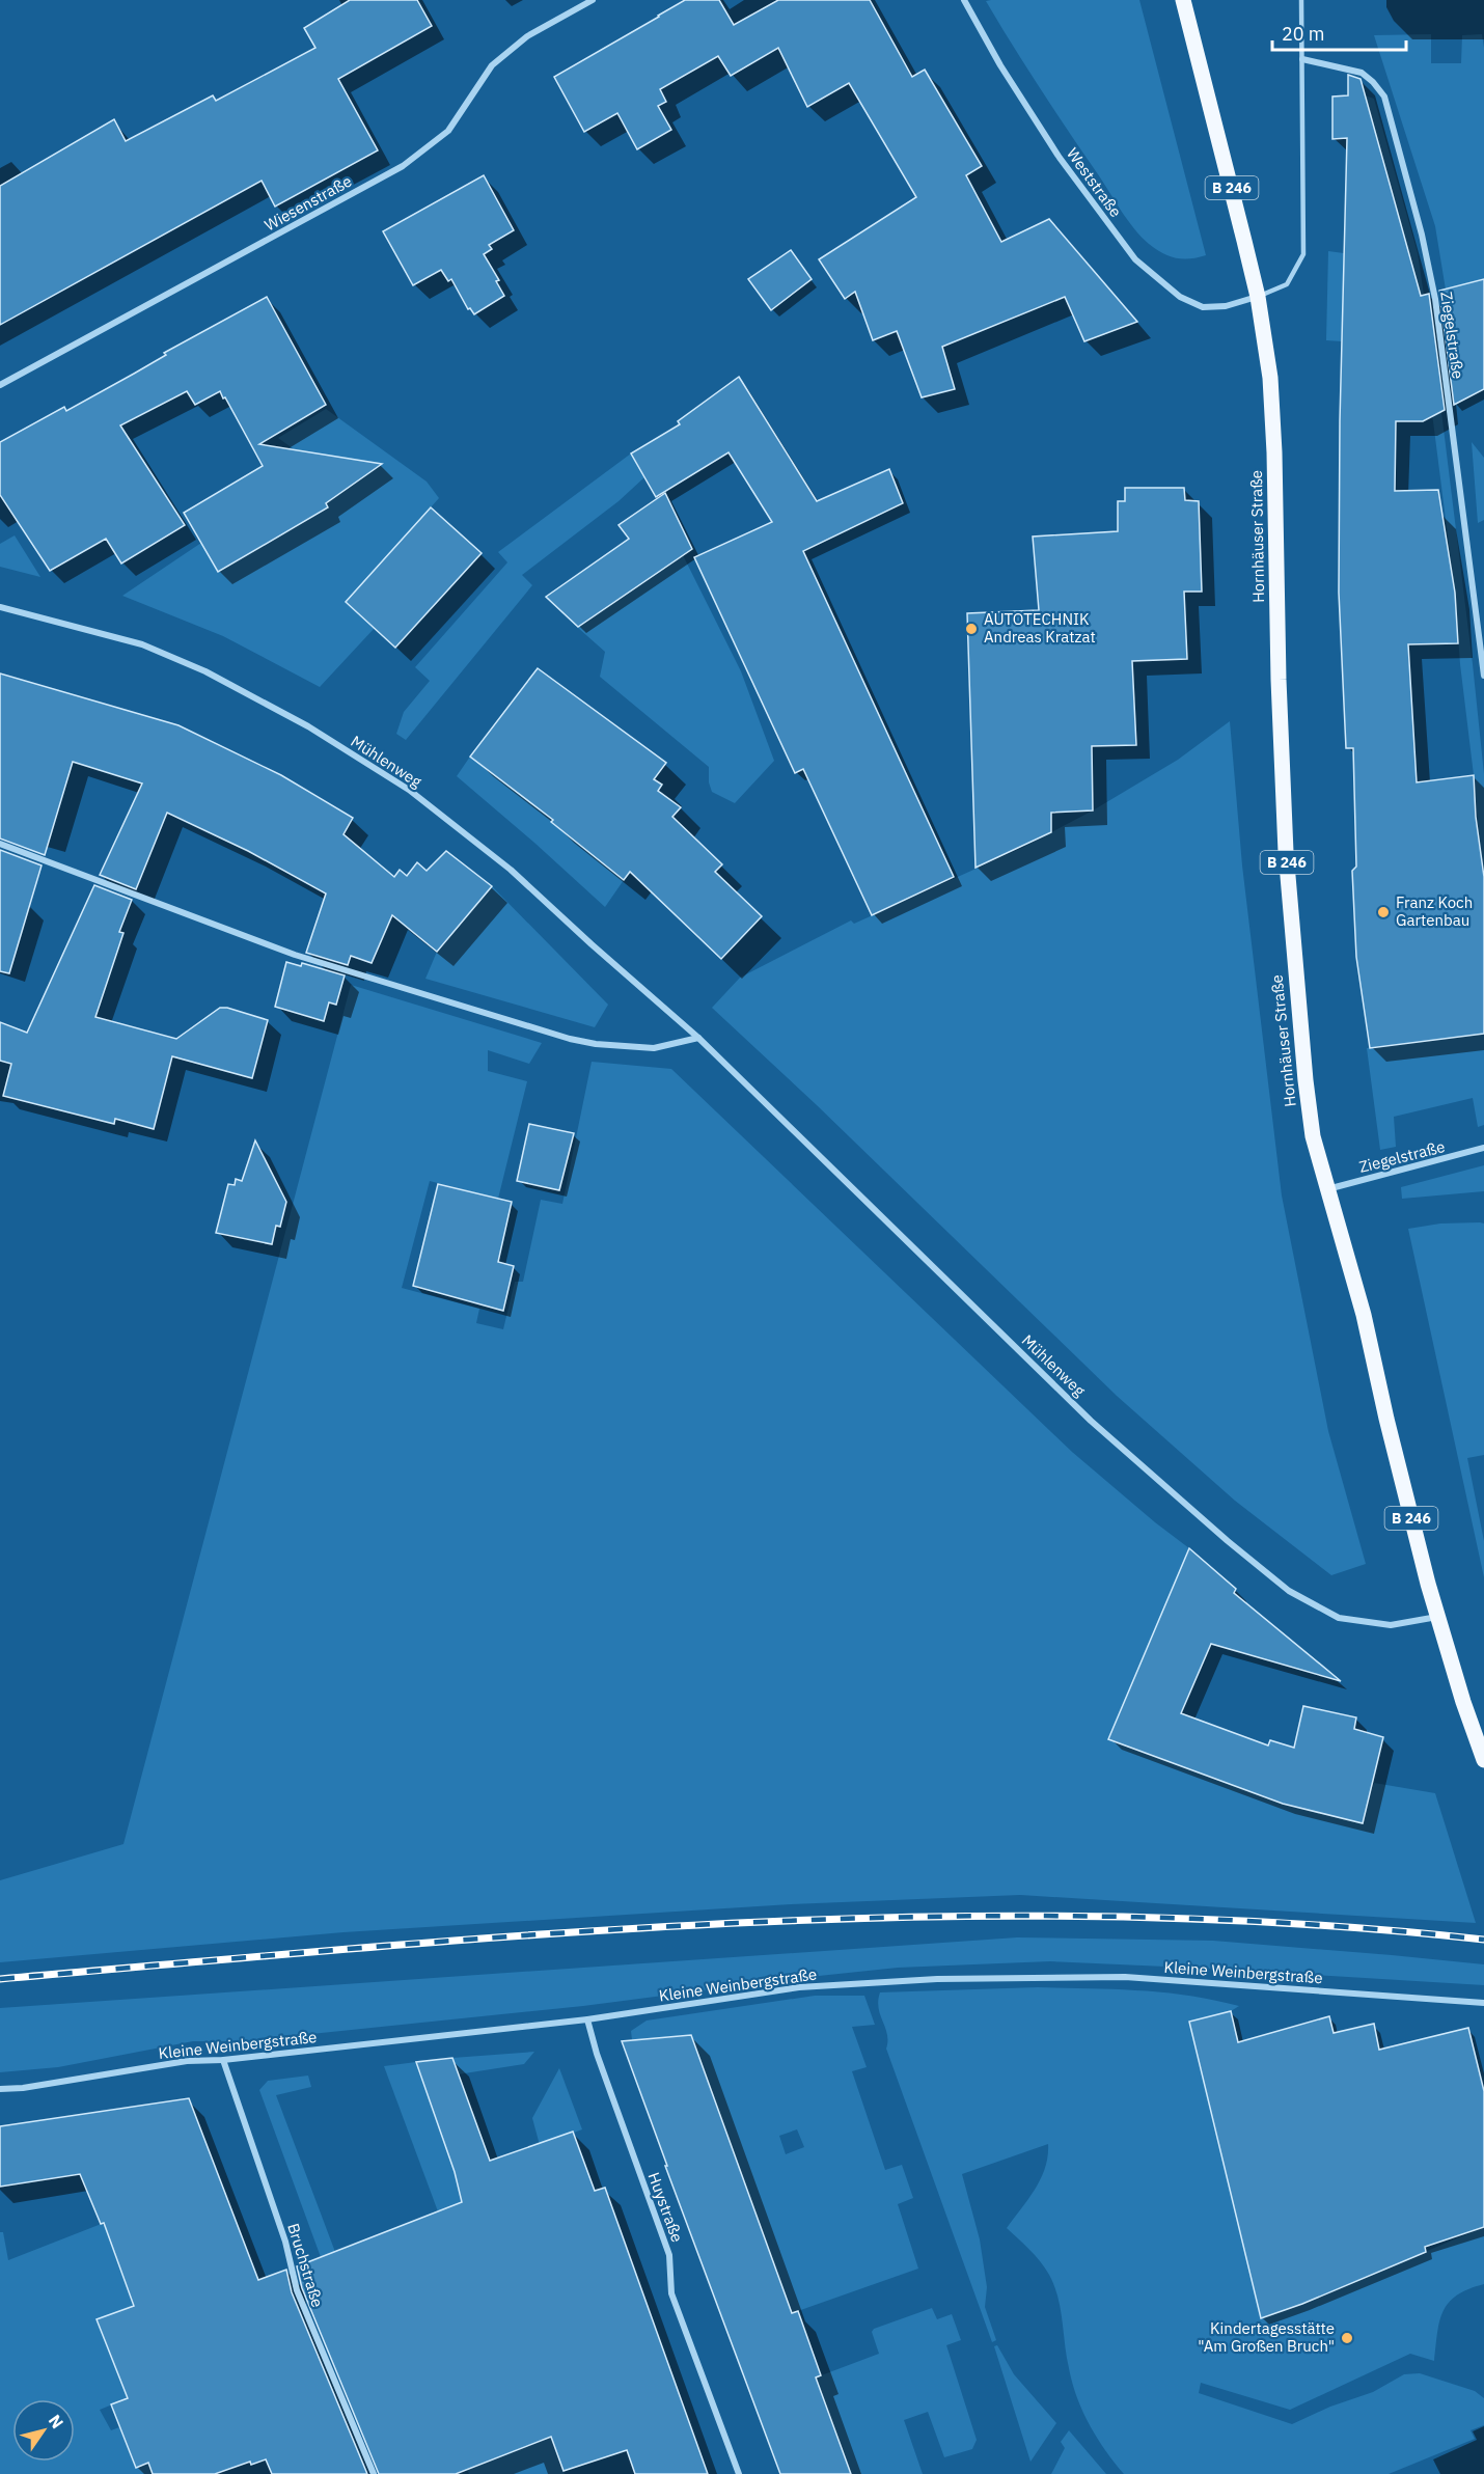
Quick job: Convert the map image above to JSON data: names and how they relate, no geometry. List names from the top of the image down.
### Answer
{
  "streets": {
    "main road": ["B 246", "Hornhäuser Straße"],
    "street": [
      "Weststraße",
      "Wiesenstraße",
      "Ziegelstraße",
      "Mühlenweg",
      "Kleine Weinbergstraße",
      "Huystraße",
      "Bruchstraße"
    ]
  },
  "crossings": [
    ["Weststraße", "Hornhäuser Straße"],
    ["Ziegelstraße", "Hornhäuser Straße"],
    ["Hornhäuser Straße", "Mühlenweg"],
    ["Kleine Weinbergstraße", "Huystraße"],
    ["Kleine Weinbergstraße", "Bruchstraße"]
  ],
  "places": ["AUTOTECHNIK Andreas Kratzat", "Franz Koch Gartenbau", "Kindertagesstätte \"Am Großen Bruch\""],
  "scale_bar": "20 m",
  "north": "top right"
}
